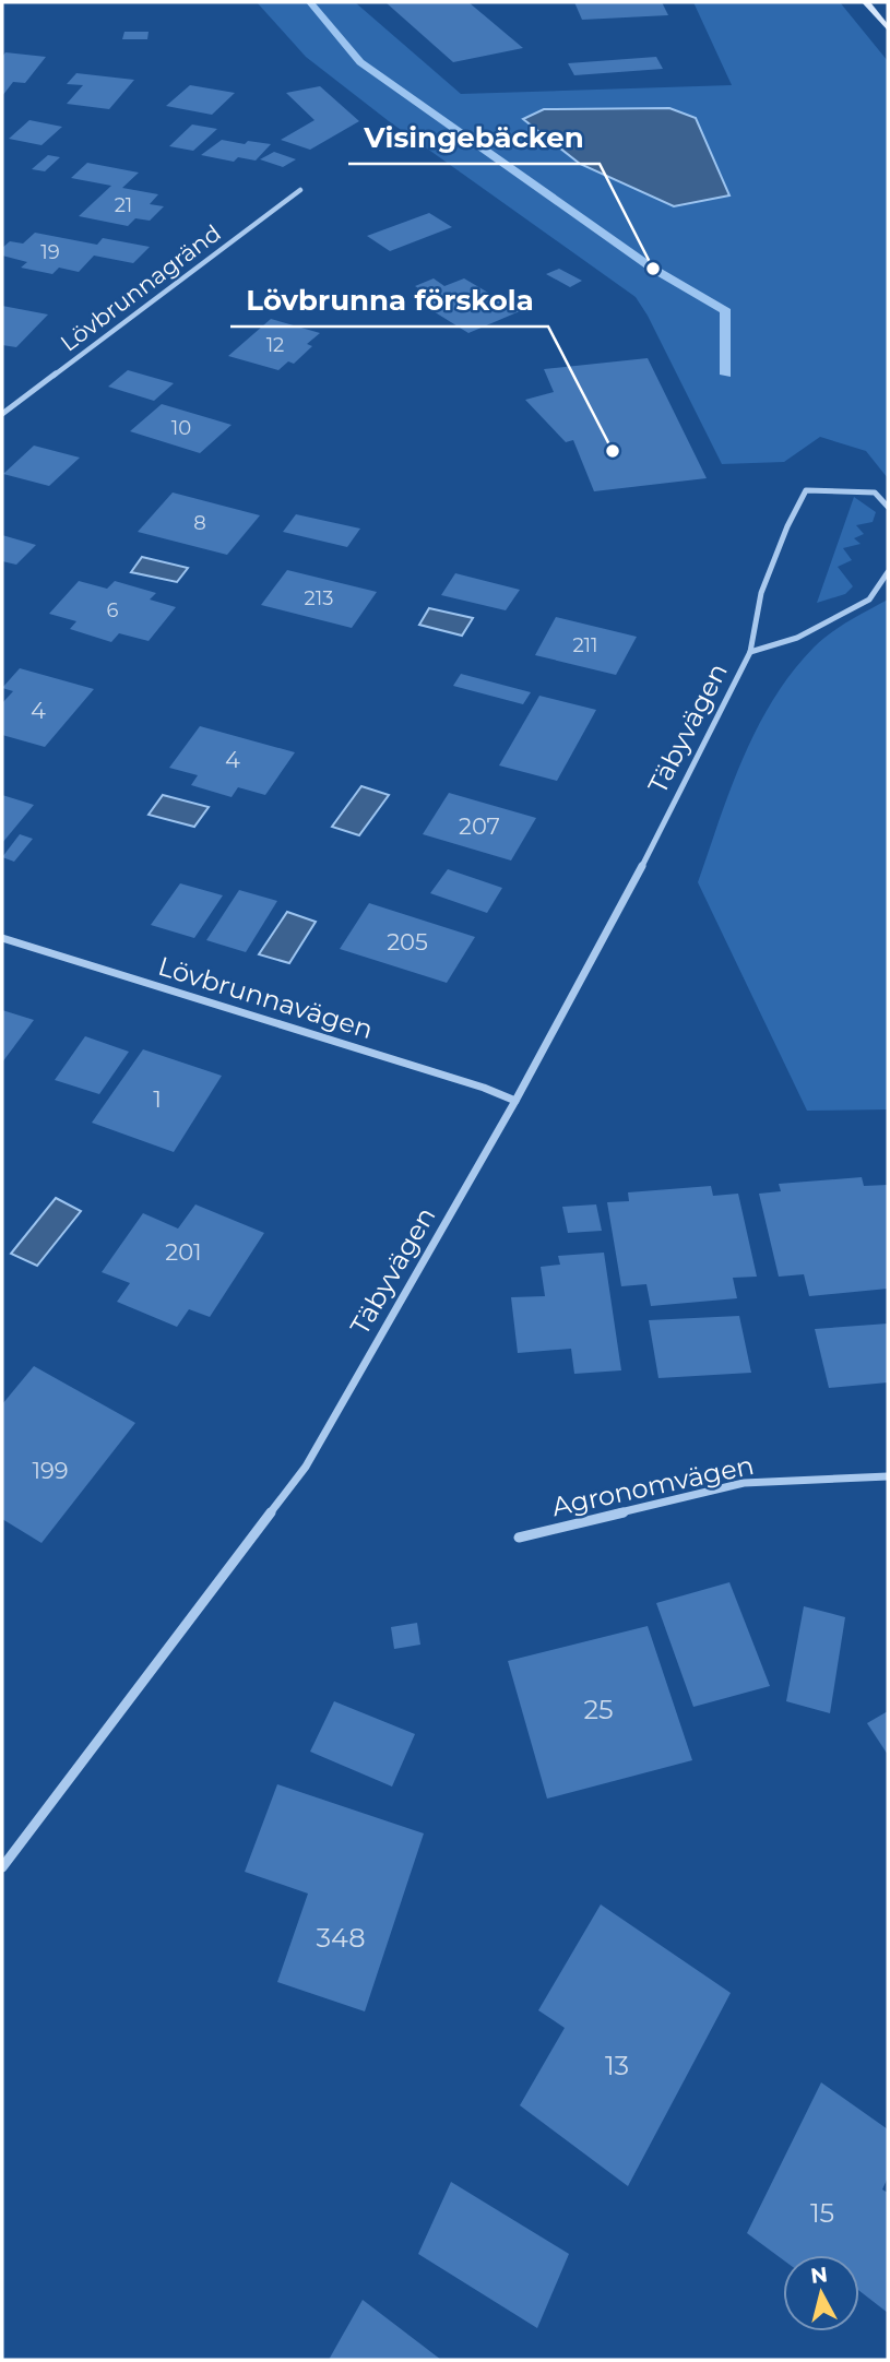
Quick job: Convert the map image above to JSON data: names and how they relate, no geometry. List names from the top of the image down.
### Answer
{
  "streets": {
    "street": [
      "Lövbrunnagränd",
      "Täbyvägen",
      "Lövbrunnavägen",
      "Agronomvägen"
    ]
  },
  "crossings": [
    ["Täbyvägen", "Lövbrunnavägen"]
  ],
  "places": ["Visingebäcken", "Lövbrunna förskola"],
  "house_numbers": [
    "21",
    "19",
    "12",
    "10",
    "8",
    "213",
    "6",
    "211",
    "4",
    "4",
    "207",
    "205",
    "1",
    "201",
    "199",
    "25",
    "348",
    "13",
    "15"
  ],
  "north": "top"
}
